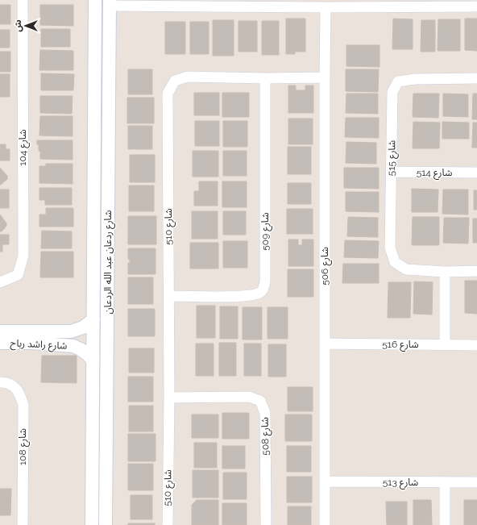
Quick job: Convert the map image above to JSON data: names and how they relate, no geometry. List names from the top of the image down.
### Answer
{
  "streets": {
    "street": [
      "شارع 104",
      "شارع 515",
      "شارع 514",
      "شارع 510",
      "شارع 509",
      "شارع ردعان عبد الله الردعان",
      "شارع 506",
      "شارع راشد رباح",
      "شارع 516",
      "شارع 508",
      "شارع 108",
      "شارع 513"
    ]
  },
  "crossings": [
    ["شارع 515", "شارع 514"],
    ["شارع 510", "شارع 509"],
    ["شارع 510", "شارع 506"],
    ["شارع 510", "شارع 508"],
    ["شارع ردعان عبد الله الردعان", "شارع راشد رباح"],
    ["شارع 506", "شارع 516"],
    ["شارع 506", "شارع 513"]
  ],
  "north": "left"
}
